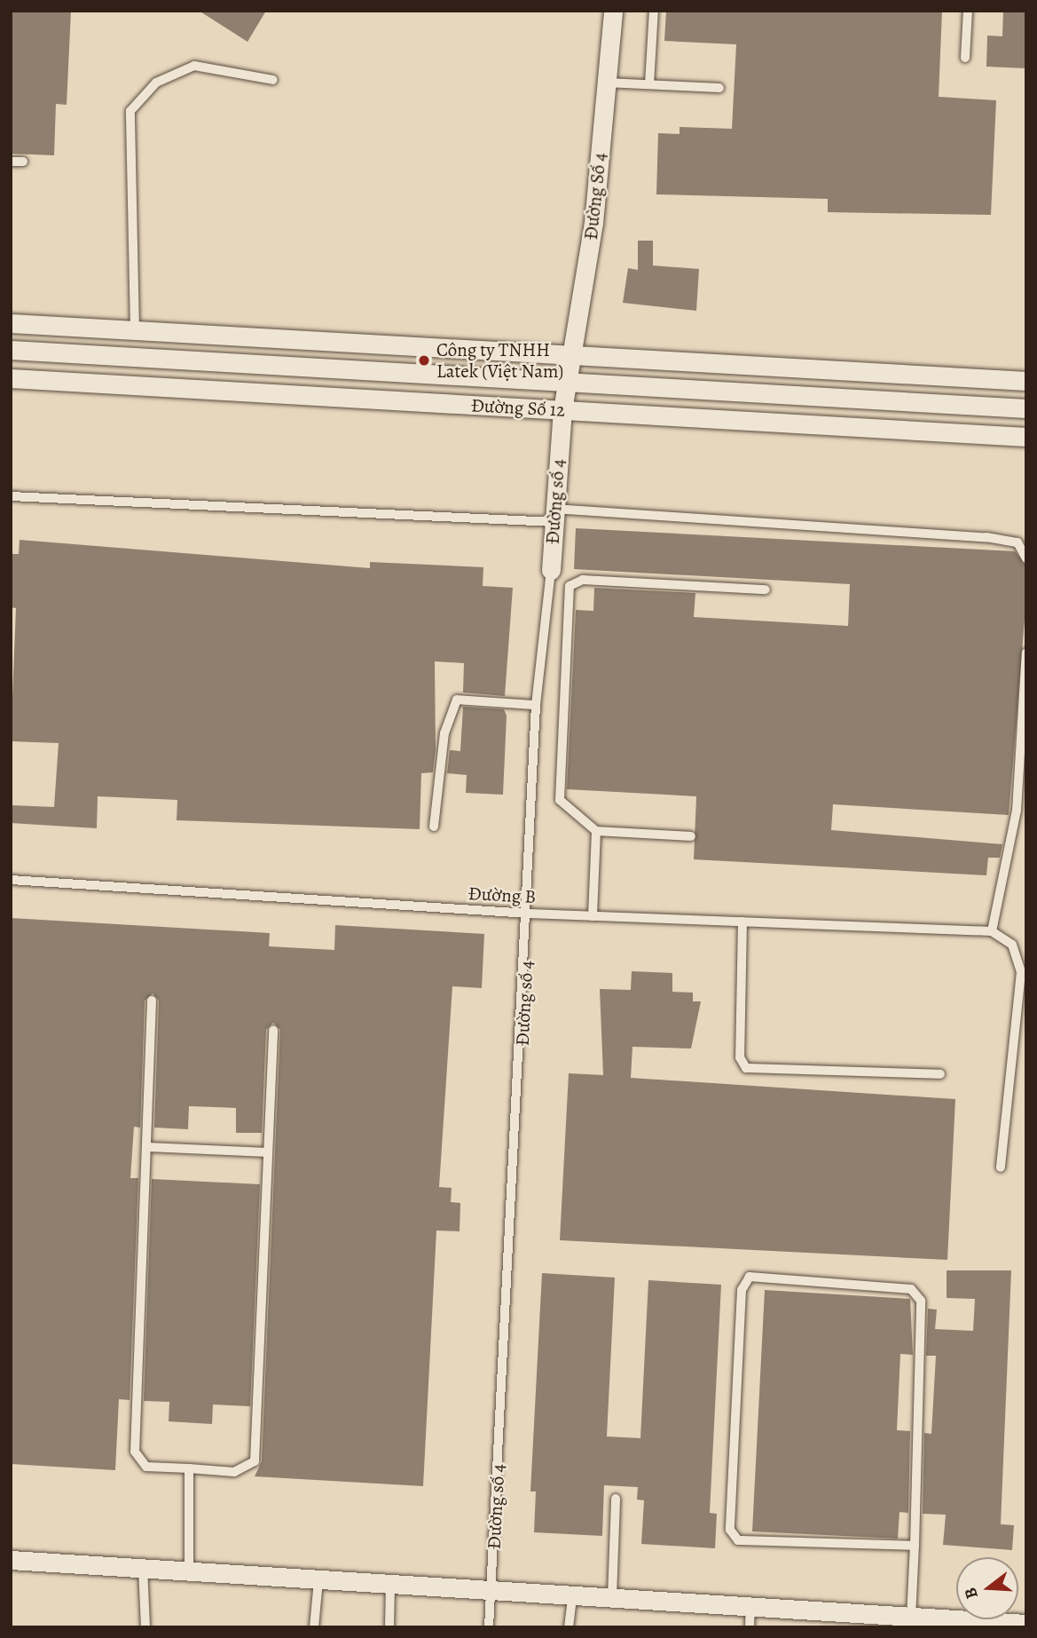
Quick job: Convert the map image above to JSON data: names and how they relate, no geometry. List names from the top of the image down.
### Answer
{
  "streets": {
    "street": ["Đường Số 4", "Đường Số 12", "Đường số 4"],
    "lane": ["Đường B"]
  },
  "crossings": [
    ["Đường Số 4", "Đường Số 12"],
    ["Đường Số 4", "Đường số 4"],
    ["Đường Số 12", "Đường số 4"],
    ["Đường số 4", "Đường B"]
  ],
  "places": ["Công ty TNHH Latek (Việt Nam)"],
  "north": "left"
}
